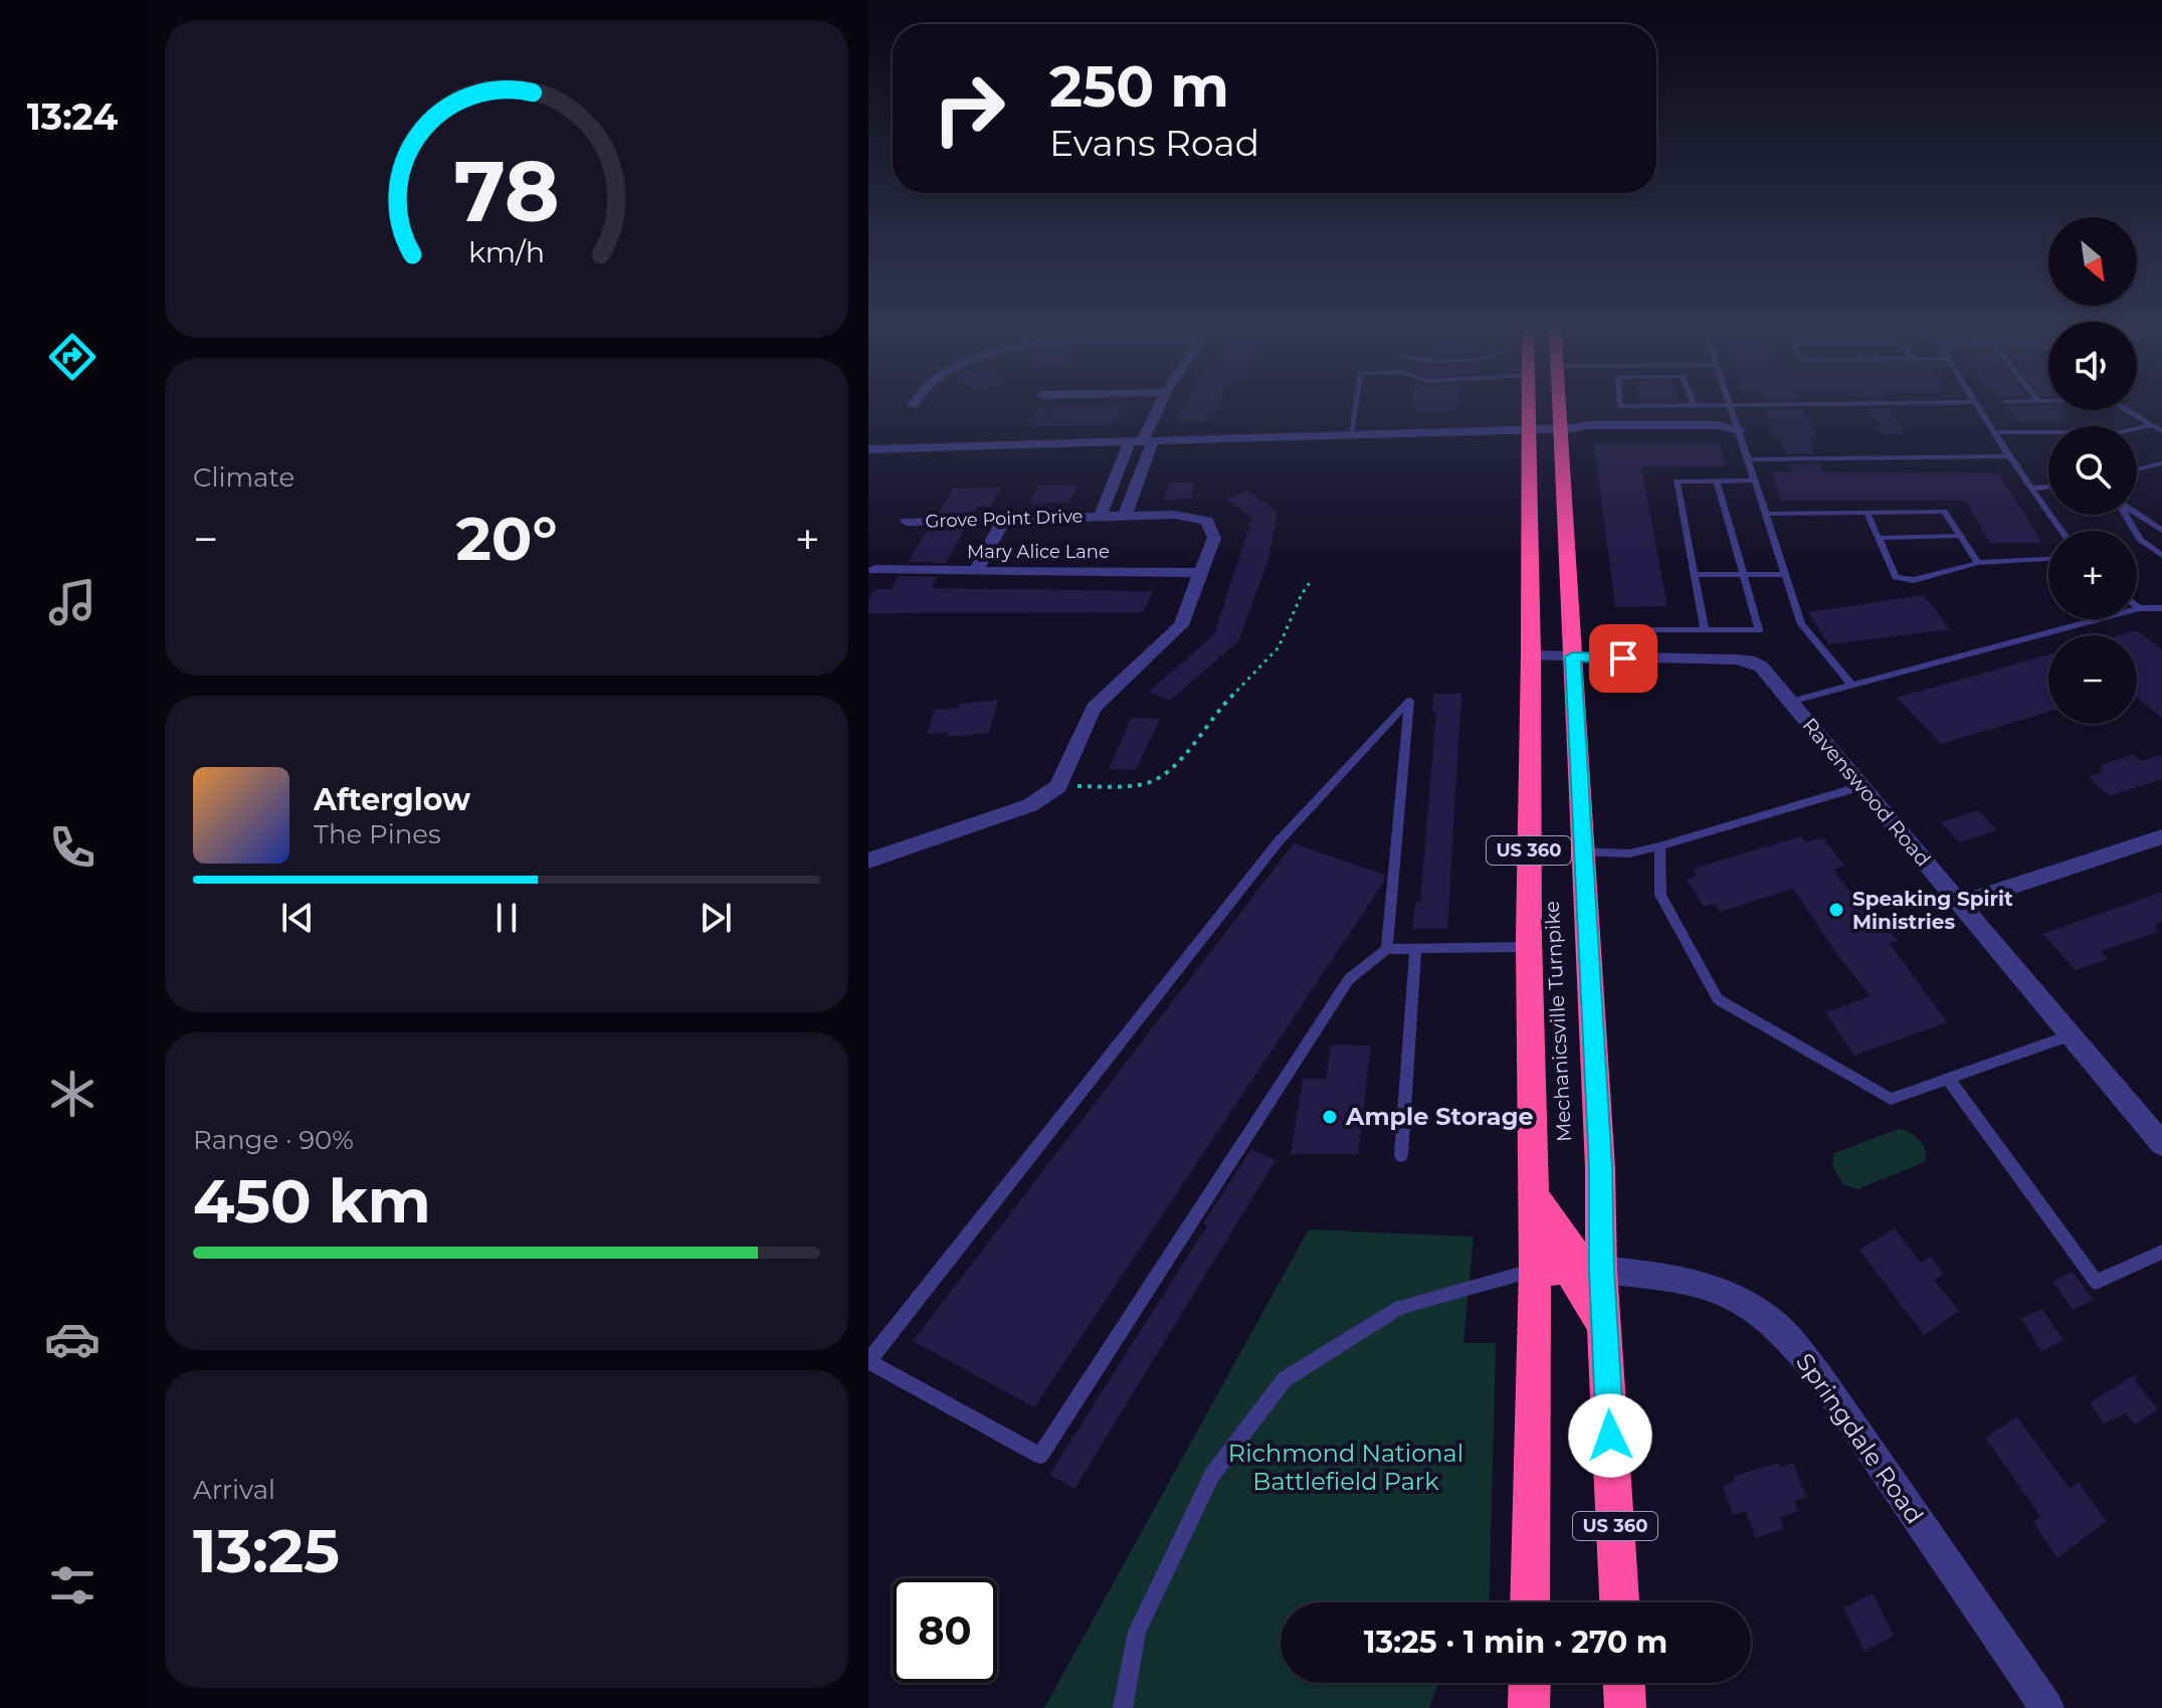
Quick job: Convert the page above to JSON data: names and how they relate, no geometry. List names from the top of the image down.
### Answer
{
  "streets": {
    "highway": ["US 360", "Mechanicsville Turnpike"],
    "street": [
      "Grove Point Drive",
      "Mary Alice Lane",
      "Ravenswood Road",
      "Springdale Road"
    ]
  },
  "crossings": [
    ["Grove Point Drive", "Mary Alice Lane"],
    ["Ravenswood Road", "Mechanicsville Turnpike"],
    ["Mechanicsville Turnpike", "Springdale Road"]
  ],
  "parks": ["Richmond National Battlefield Park"],
  "places": ["Speaking Spirit Ministries", "Ample Storage"],
  "north": "bottom right",
  "page": {
    "tabs": "13:24",
    "turn": ["250 m", "Evans Road"],
    "map_buttons": ["+", "−"],
    "tile": [
      "Climate",
      ["Range · 90%", "450 km"],
      ["Arrival", "13:25"]
    ],
    "heat": ["−", "20°", "+"],
    "song": ["Afterglow", "The Pines"],
    "limit": "80",
    "trip": "13:25 · 1 min · 270 m",
    "gauge": ["78", "km/h"]
  }
}
